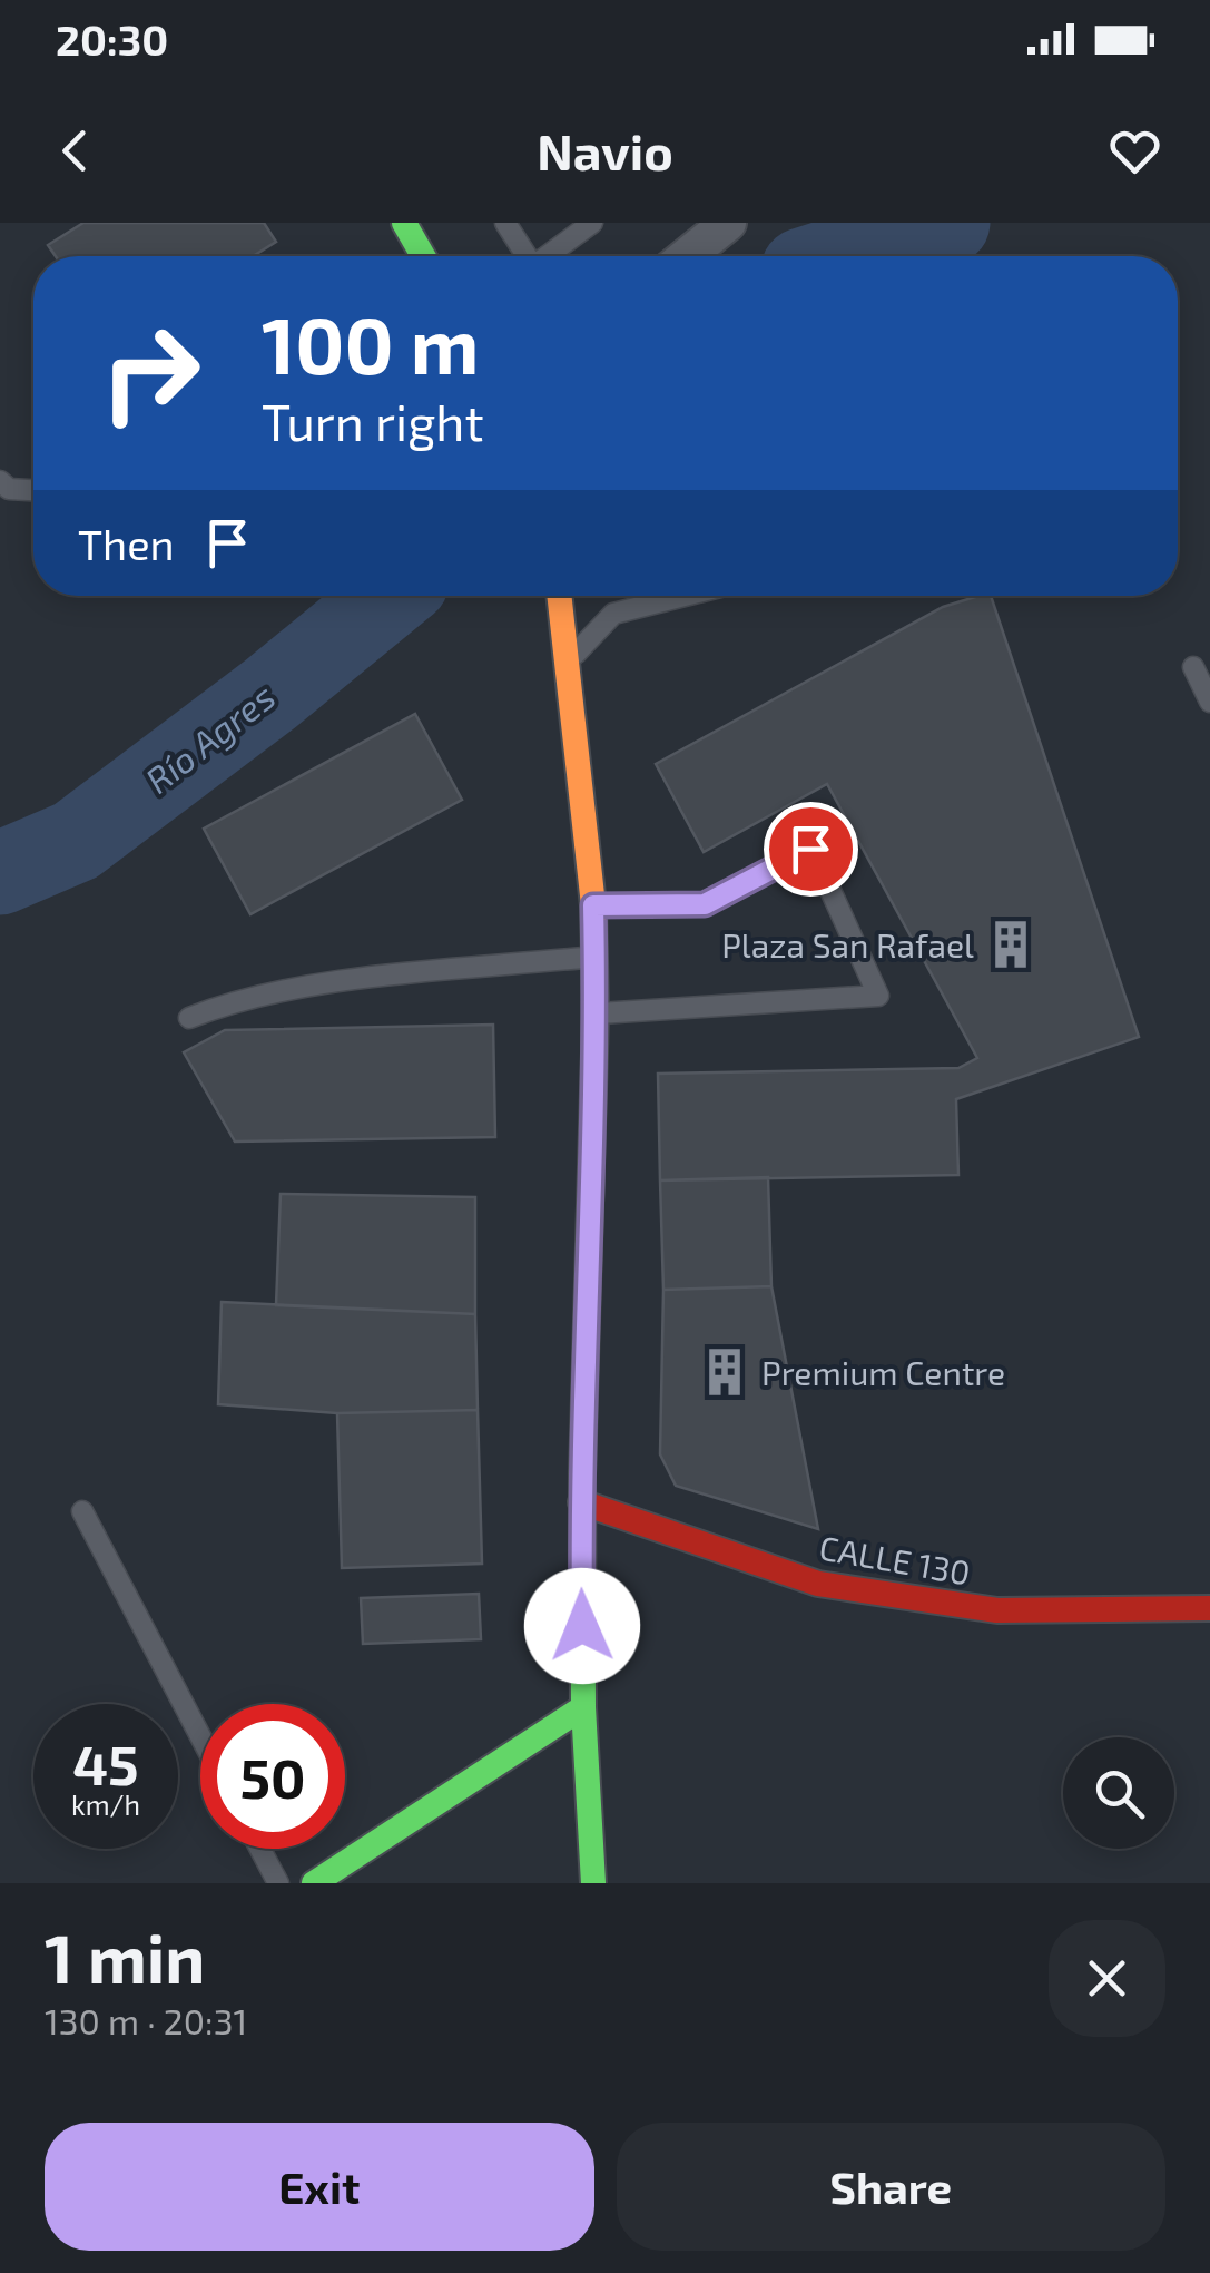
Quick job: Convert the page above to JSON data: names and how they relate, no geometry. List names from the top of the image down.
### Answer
{
  "streets": {
    "main road": ["CALLE 130"]
  },
  "water": ["Río Agres"],
  "places": {
    "building": ["Plaza San Rafael", "Premium Centre"]
  },
  "page": {
    "status": "20:30",
    "header": "Navio",
    "turn": ["100 m", "Turn right"],
    "then": "Then",
    "speed": "45 km/h",
    "limit": "50",
    "heading": ["1 min", "130 m · 20:31"],
    "buttons": ["Exit", "Share"]
  }
}
